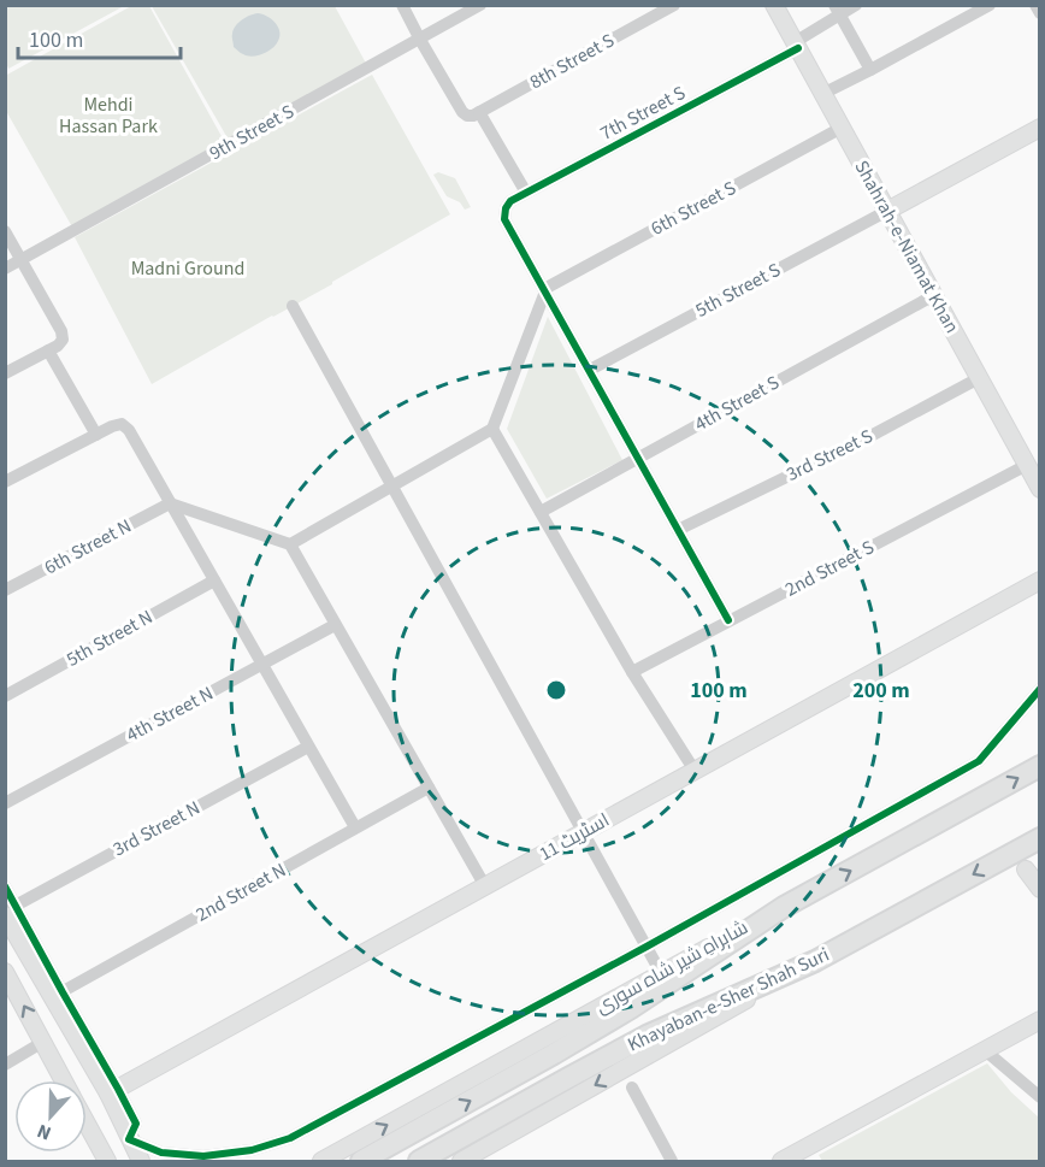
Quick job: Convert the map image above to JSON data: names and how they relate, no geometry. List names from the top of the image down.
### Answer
{
  "streets": {
    "main road": [
      "Shahrah-e-Niamat Khan",
      "اسٹریٹ 11",
      "شاہراہِ شیر شاہ سوری",
      "Khayaban-e-Sher Shah Suri"
    ],
    "street": [
      "8th Street S",
      "7th Street S",
      "9th Street S",
      "6th Street S",
      "5th Street S",
      "4th Street S",
      "3rd Street S",
      "6th Street N",
      "2nd Street S",
      "5th Street N",
      "4th Street N",
      "3rd Street N",
      "2nd Street N"
    ]
  },
  "crossings": [
    ["7th Street S", "6th Street S"],
    ["7th Street S", "Shahrah-e-Niamat Khan"],
    ["6th Street S", "Shahrah-e-Niamat Khan"],
    ["Shahrah-e-Niamat Khan", "5th Street S"],
    ["Shahrah-e-Niamat Khan", "4th Street S"],
    ["Shahrah-e-Niamat Khan", "3rd Street S"],
    ["Shahrah-e-Niamat Khan", "2nd Street S"]
  ],
  "parks": ["Mehdi Hassan Park", "Madni Ground"],
  "scale_bar": "100 m",
  "north": "bottom",
  "rings": ["100 m", "200 m"]
}
